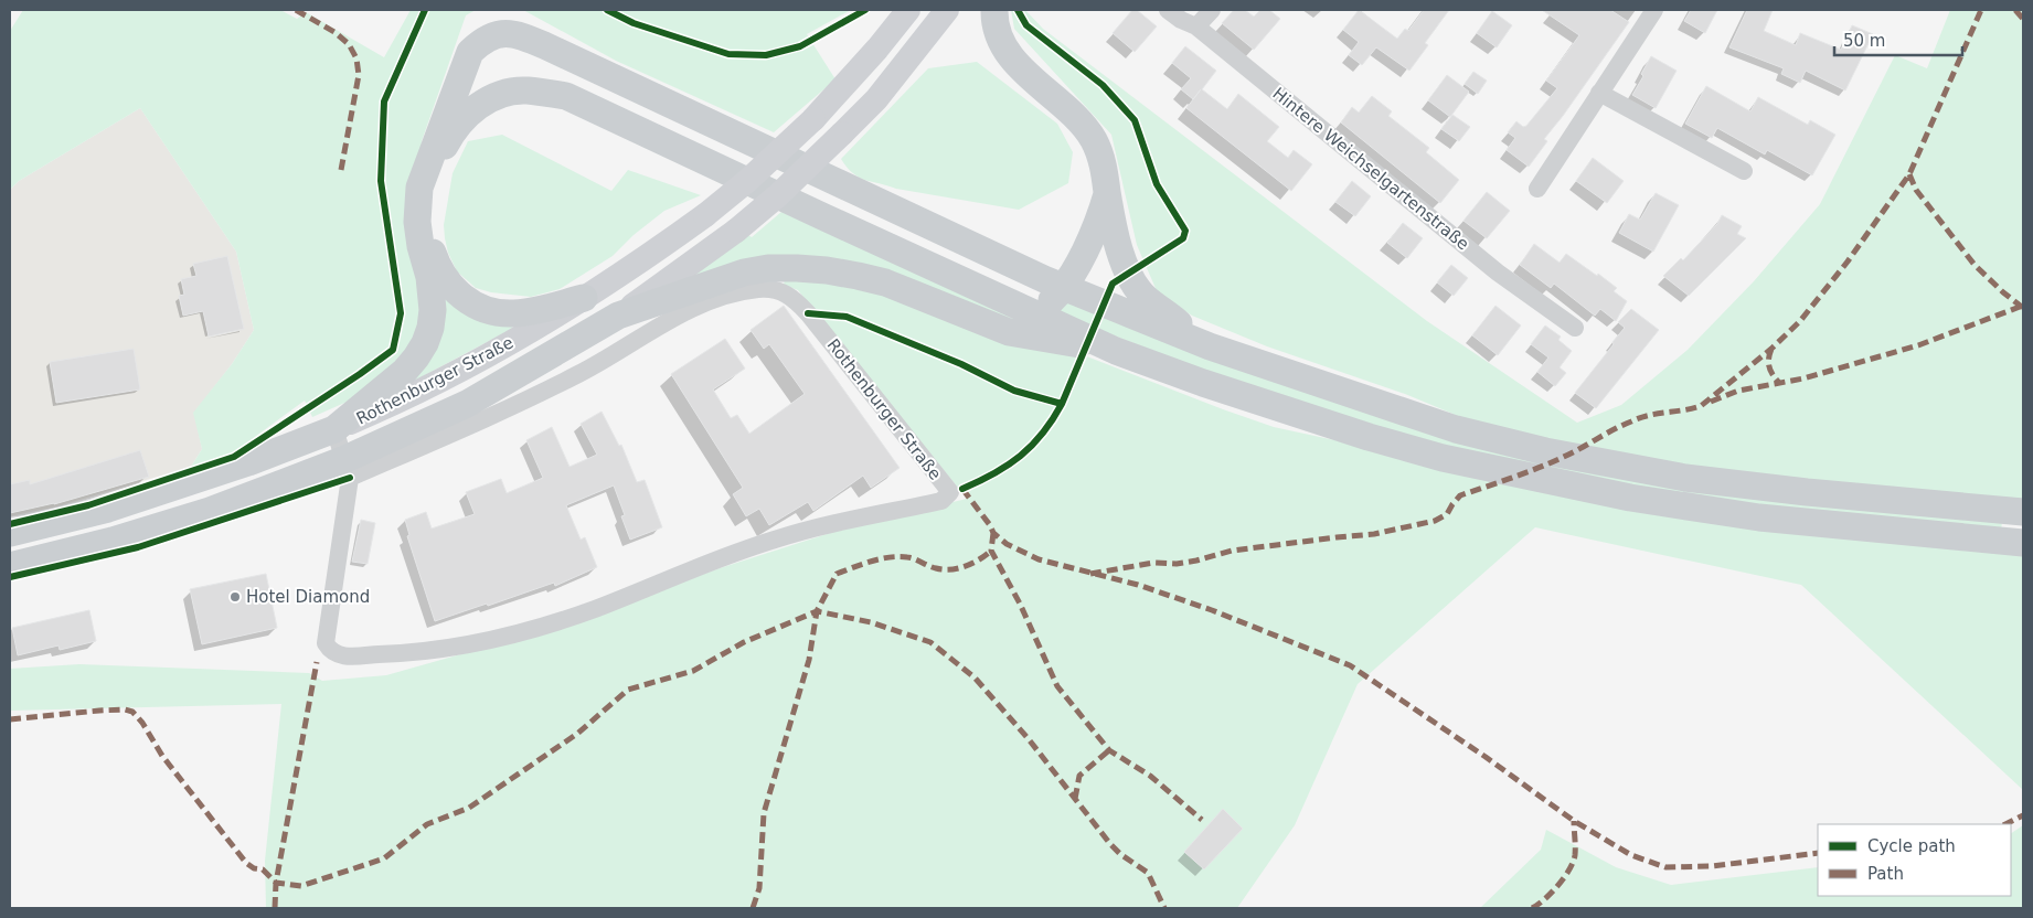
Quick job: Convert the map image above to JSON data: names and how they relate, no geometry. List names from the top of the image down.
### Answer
{
  "streets": {
    "main road": ["Rothenburger Straße"],
    "street": ["Hintere Weichselgartenstraße"]
  },
  "places": ["Hotel Diamond"],
  "legend": ["Cycle path", "Path"],
  "scale_bar": "50 m"
}
